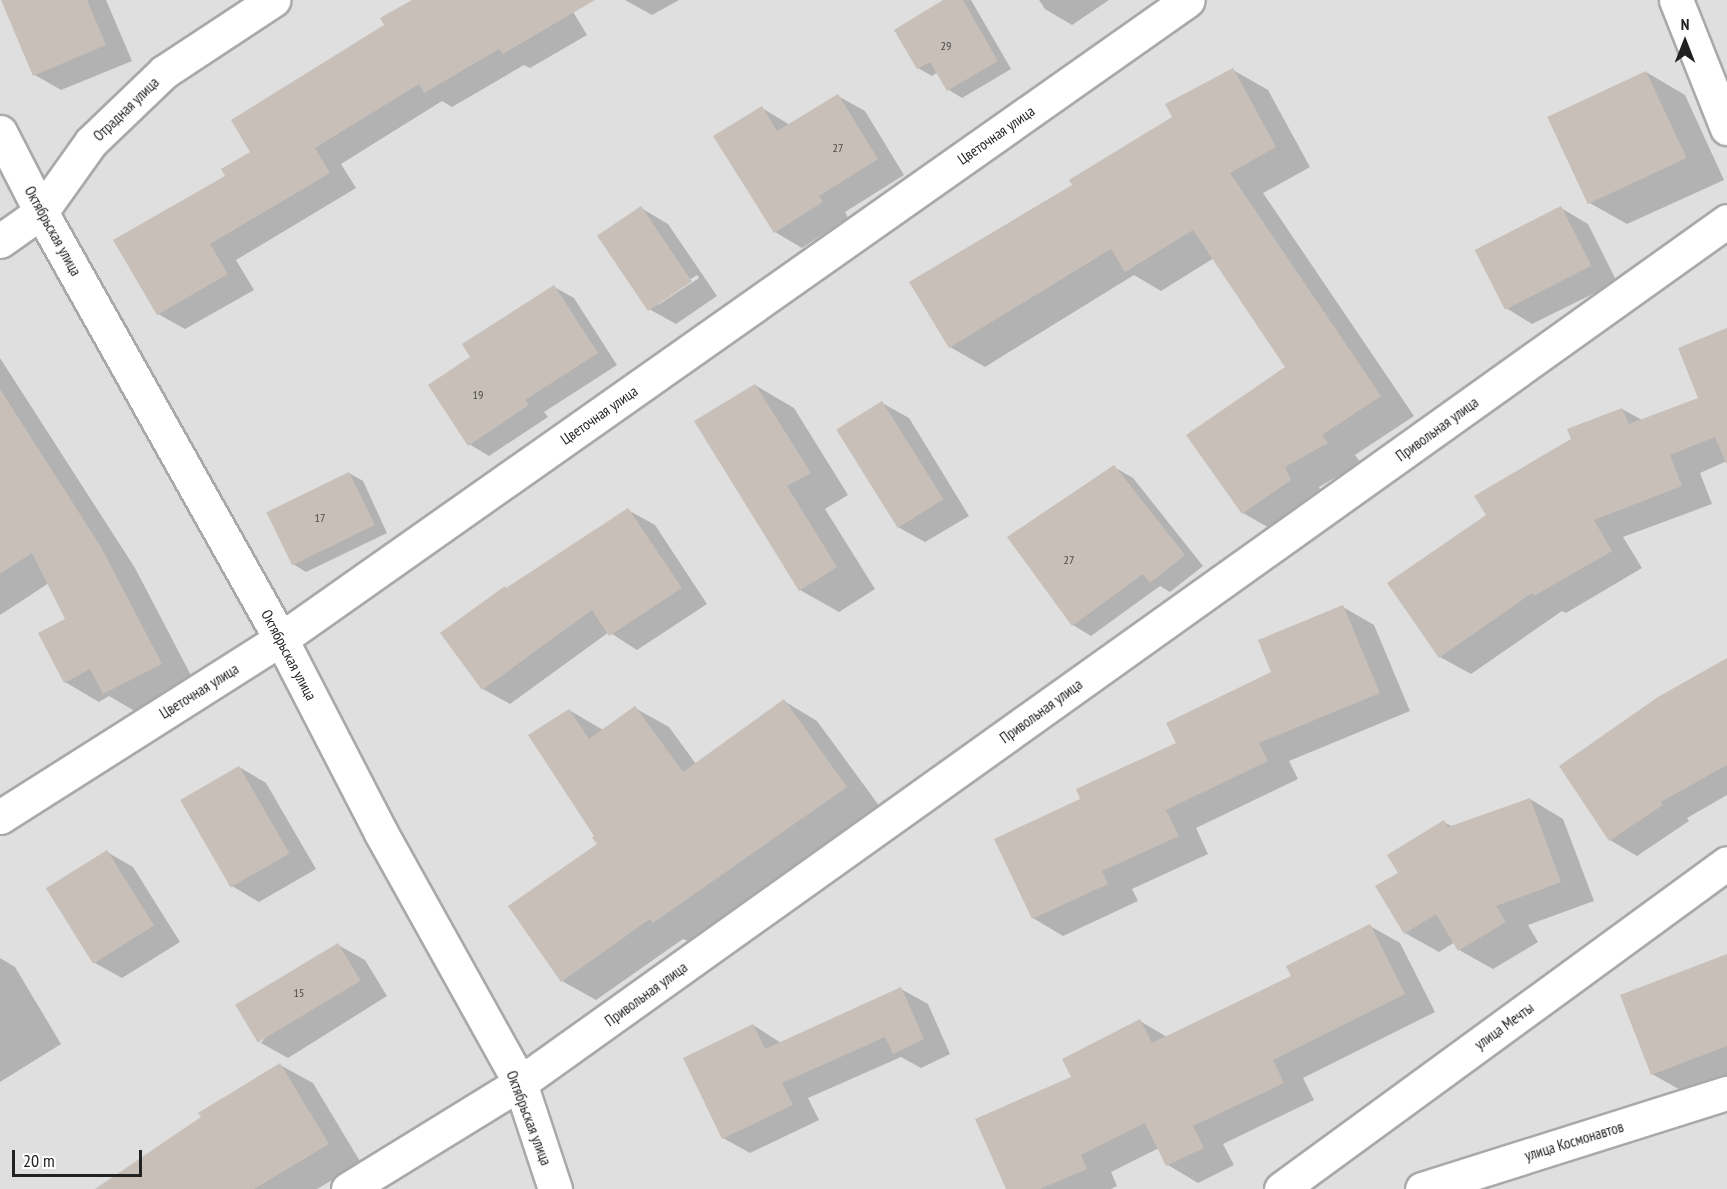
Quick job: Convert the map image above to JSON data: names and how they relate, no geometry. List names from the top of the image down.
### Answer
{
  "streets": {
    "street": [
      "Отрадная улица",
      "Цветочная улица",
      "Октябрьская улица",
      "Привольная улица",
      "улица Мечты",
      "улица Космонавтов"
    ]
  },
  "crossings": [
    ["Отрадная улица", "Октябрьская улица"],
    ["Цветочная улица", "Октябрьская улица"],
    ["Октябрьская улица", "Привольная улица"]
  ],
  "house_numbers": [
    "29",
    "27",
    "19",
    "17",
    "27",
    "15"
  ],
  "scale_bar": "20 m",
  "north": "top"
}
